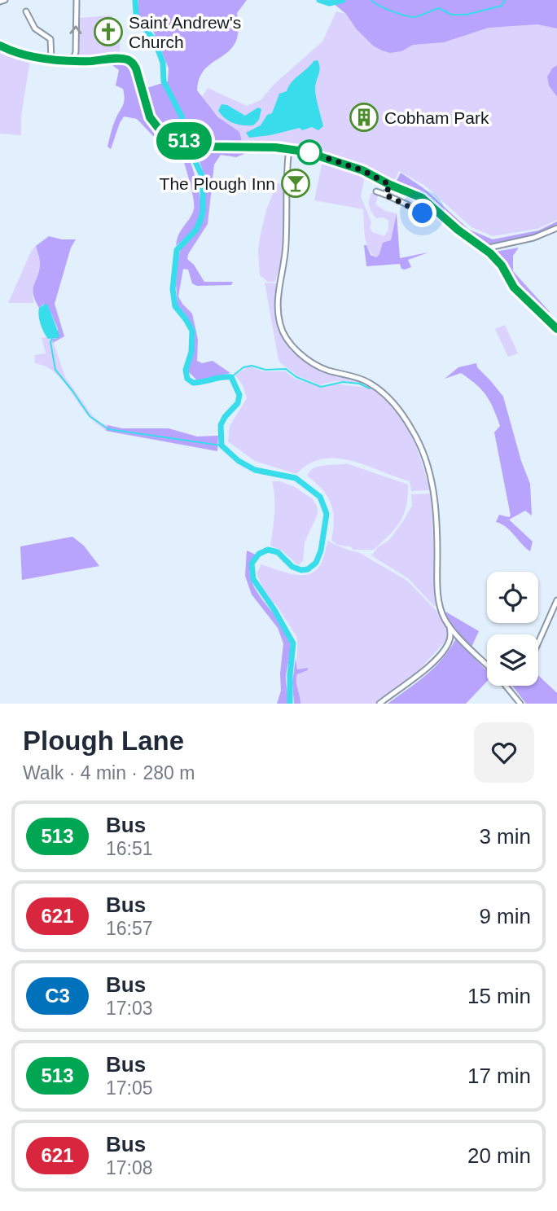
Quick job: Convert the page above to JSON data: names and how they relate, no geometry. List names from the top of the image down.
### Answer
{
  "places": {
    "church": ["Saint Andrew's Church"],
    "building": ["Cobham Park"],
    "bar": ["The Plough Inn"]
  },
  "lines": ["bus line 513"],
  "page": {
    "on_map": "513",
    "heading": ["Plough Lane", "Walk · 4 min · 280 m"],
    "list": [
      {
        "mark": "513",
        "name": "Bus",
        "note": "16:51",
        "value": "3 min"
      },
      {
        "mark": "621",
        "name": "Bus",
        "note": "16:57",
        "value": "9 min"
      },
      {
        "mark": "C3",
        "name": "Bus",
        "note": "17:03",
        "value": "15 min"
      },
      {
        "mark": "513",
        "name": "Bus",
        "note": "17:05",
        "value": "17 min"
      },
      {
        "mark": "621",
        "name": "Bus",
        "note": "17:08",
        "value": "20 min"
      }
    ]
  }
}
